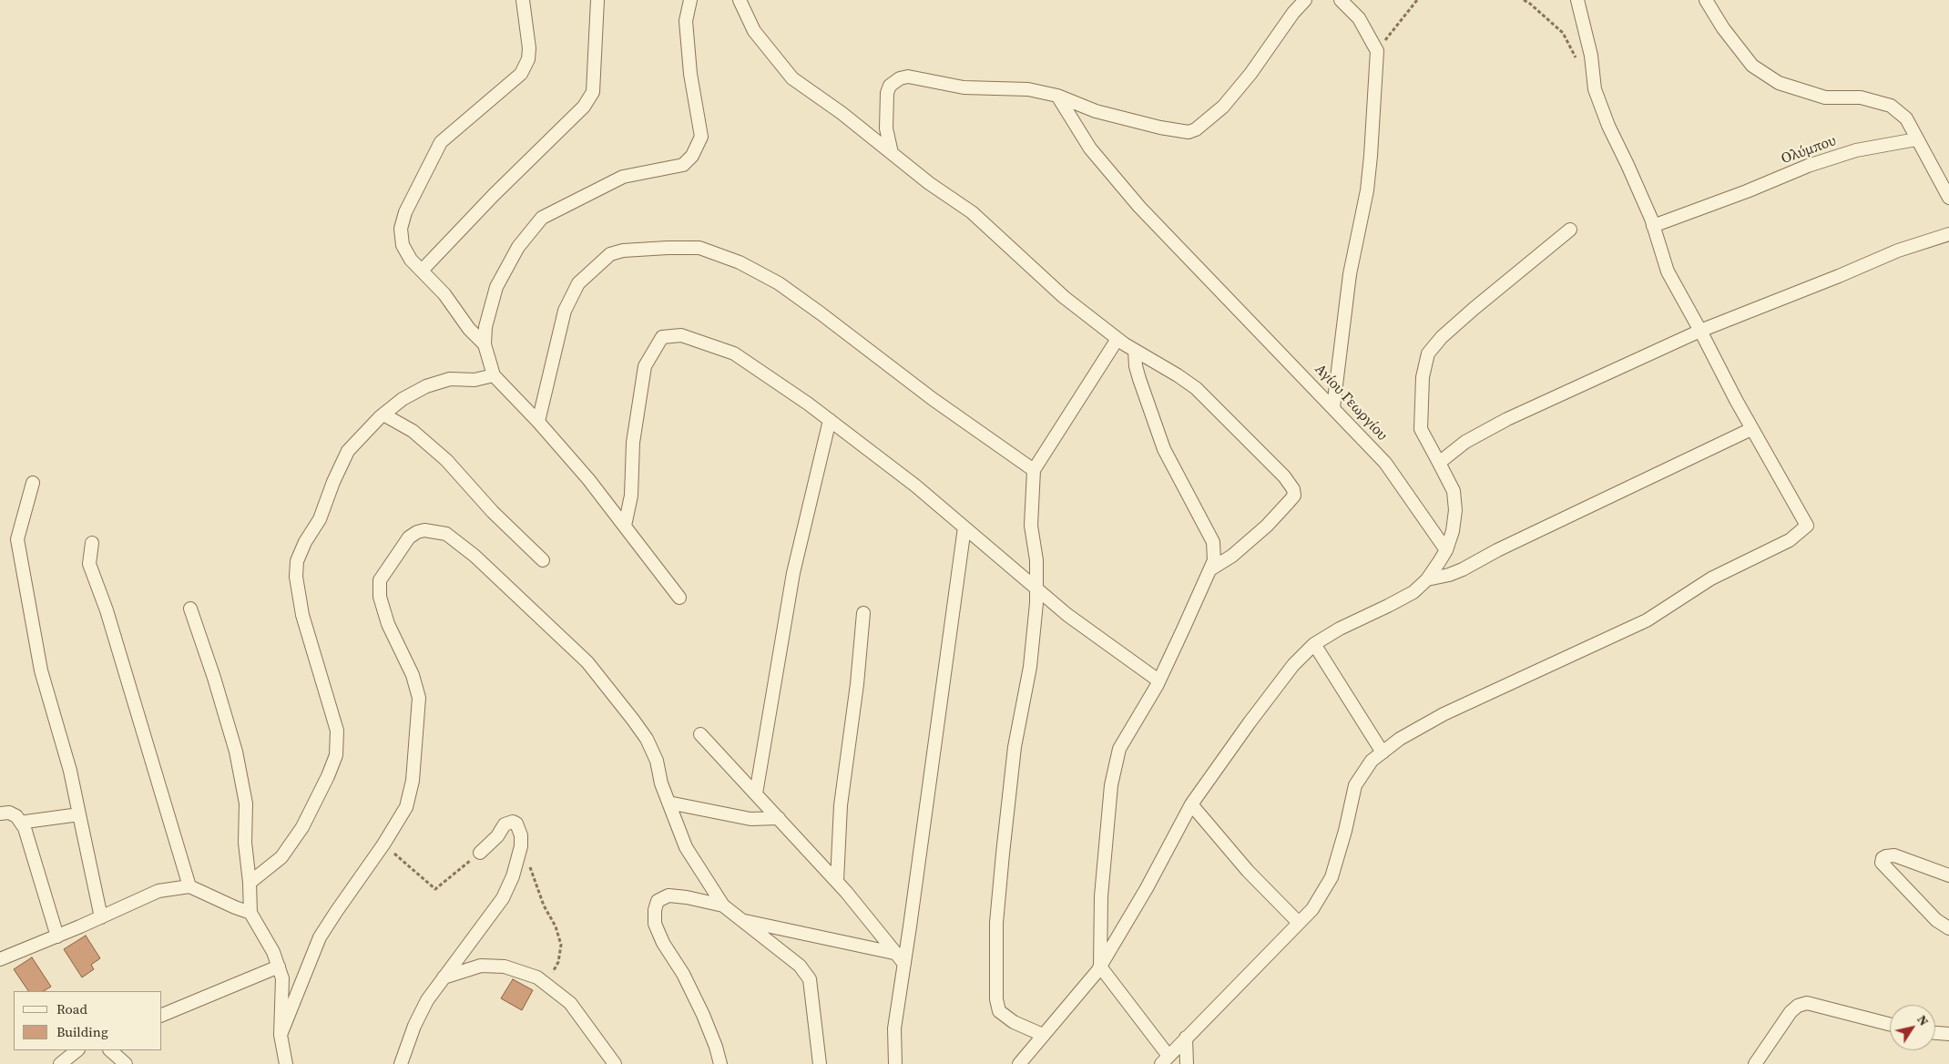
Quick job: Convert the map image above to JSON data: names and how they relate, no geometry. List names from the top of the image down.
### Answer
{
  "streets": {
    "street": ["Ολύμπου", "Αγίου Γεωργίου"]
  },
  "legend": ["Road", "Building"],
  "north": "top right"
}
